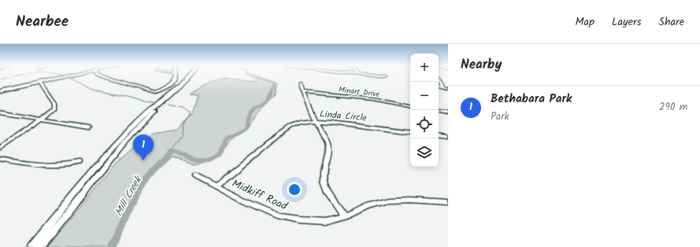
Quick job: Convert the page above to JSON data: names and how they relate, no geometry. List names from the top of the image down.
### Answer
{
  "streets": {
    "street": ["Minart Drive", "Linda Circle", "Midkiff Road"]
  },
  "crossings": [
    ["Linda Circle", "Midkiff Road"]
  ],
  "water": ["Mill Creek"],
  "page": {
    "header": "Nearbee",
    "nav": ["Map", "Layers", "Share"],
    "heading": "Nearby",
    "map_buttons": ["+", "−"],
    "list": [
      {
        "mark": "1",
        "name": "Bethabara Park",
        "note": "Park",
        "value": "290 m"
      }
    ],
    "pins": "1"
  }
}
